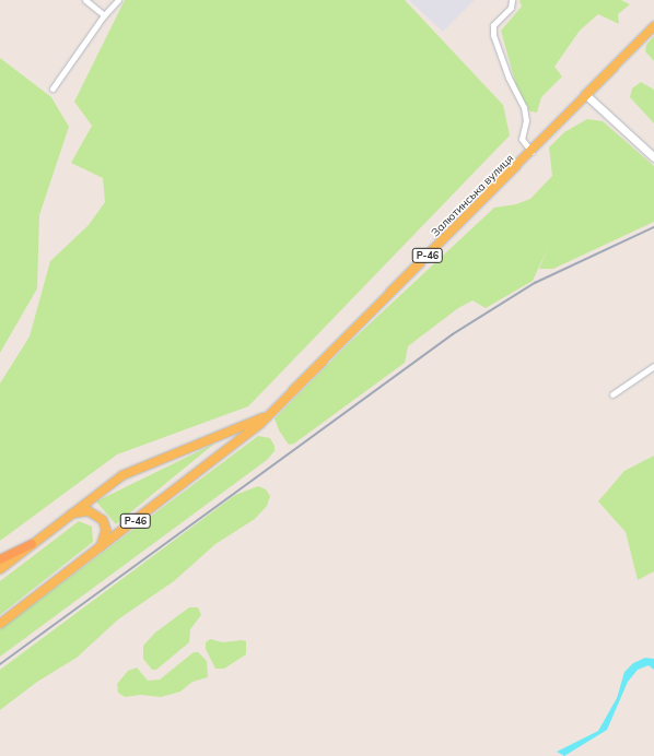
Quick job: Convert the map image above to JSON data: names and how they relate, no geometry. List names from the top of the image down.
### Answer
{
  "streets": {
    "main road": ["Залютинська вулиця", "Р-46"]
  },
  "crossings": [
    ["Залютинська вулиця", "Р-46"]
  ]
}
